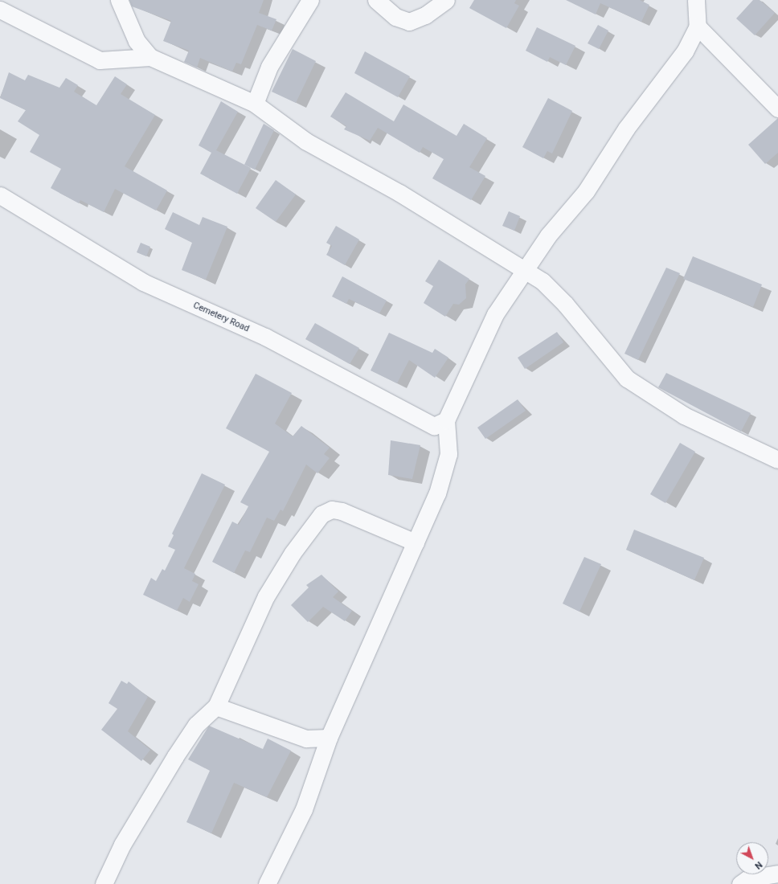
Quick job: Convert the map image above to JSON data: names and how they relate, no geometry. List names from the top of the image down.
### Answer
{
  "streets": {
    "street": ["Cemetery Road"]
  },
  "north": "bottom right"
}
